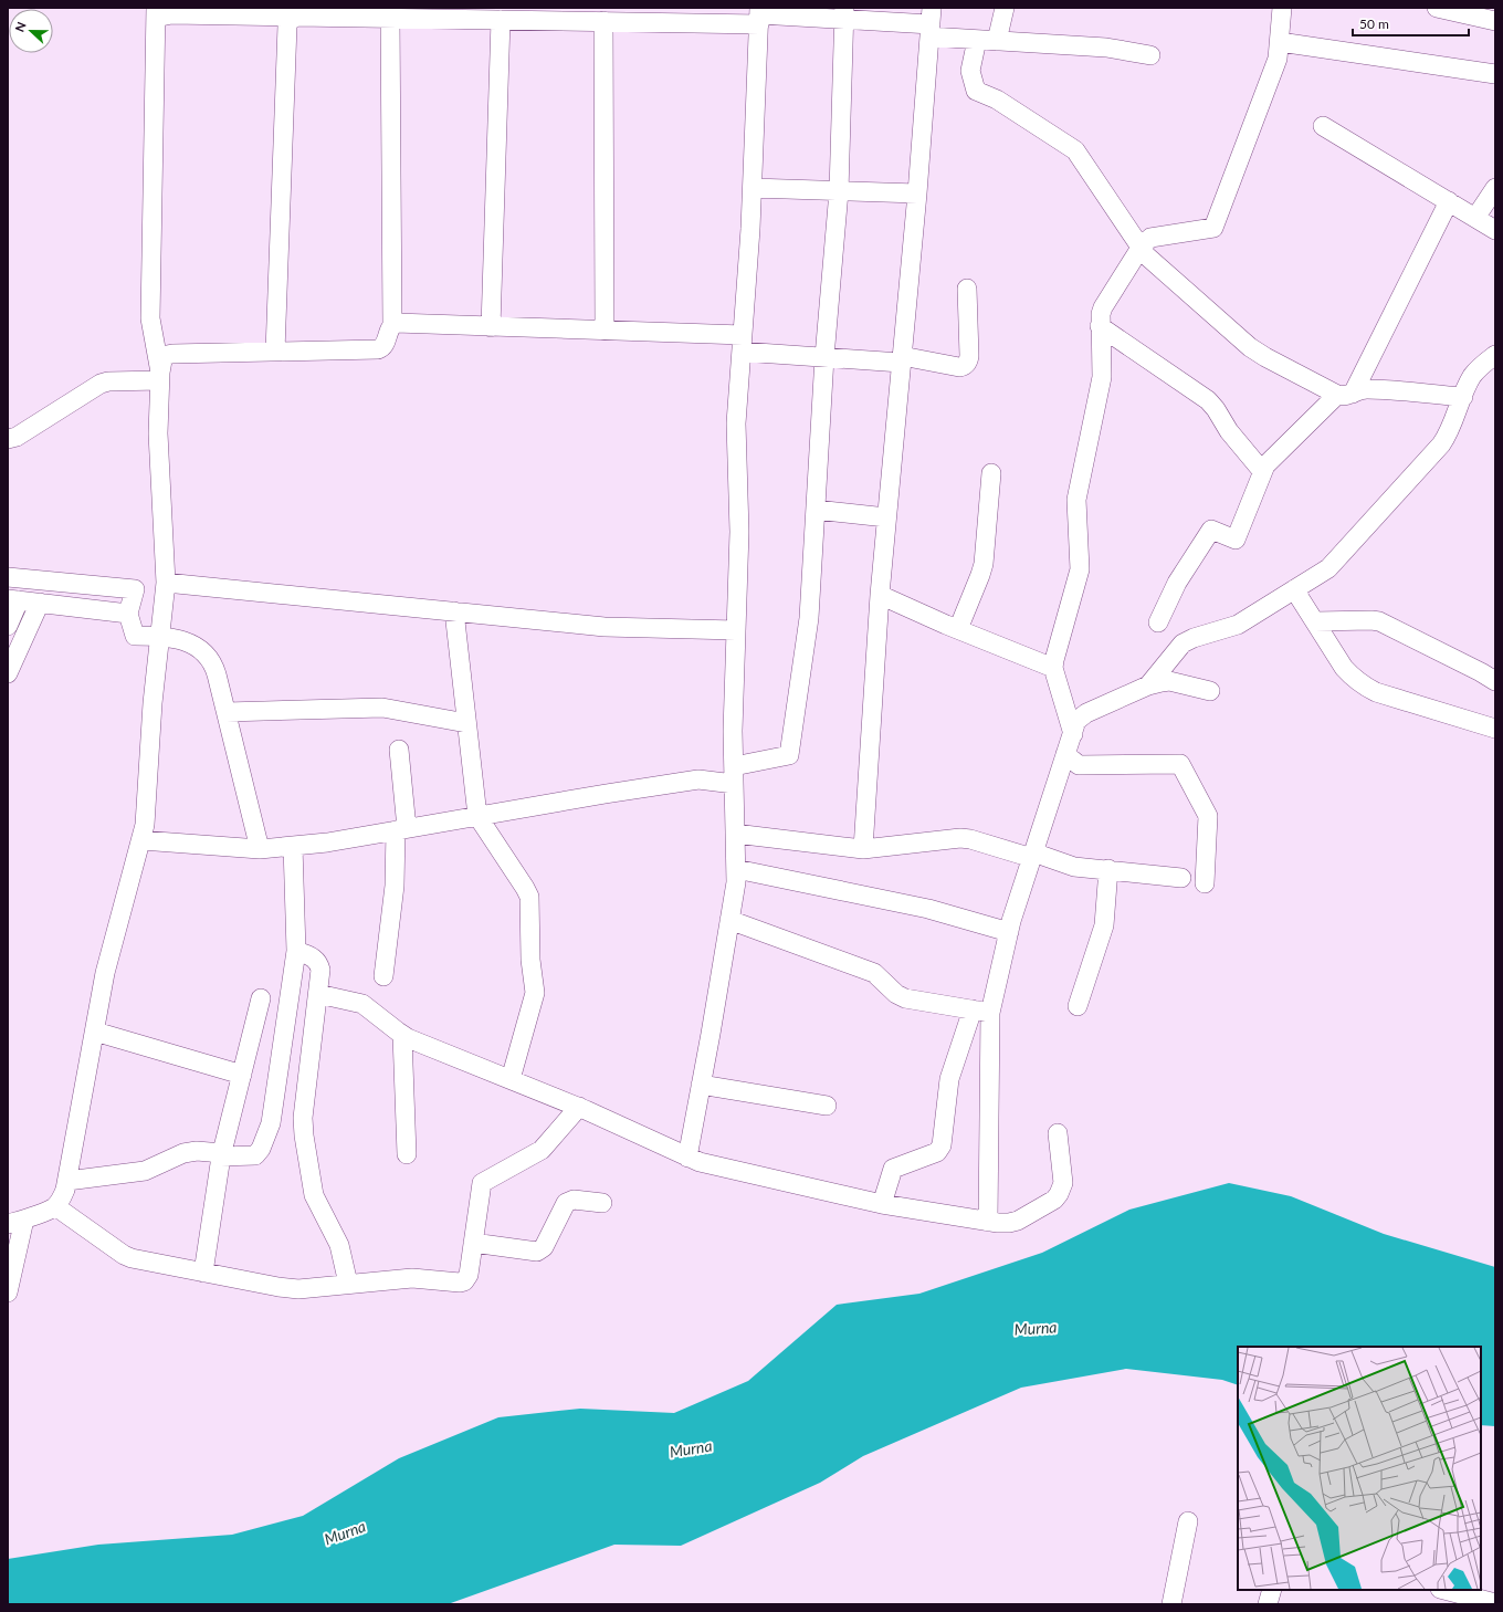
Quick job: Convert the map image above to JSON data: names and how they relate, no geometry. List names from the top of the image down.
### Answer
{
  "water": ["Murna"],
  "scale_bar": "50 m",
  "north": "left"
}
